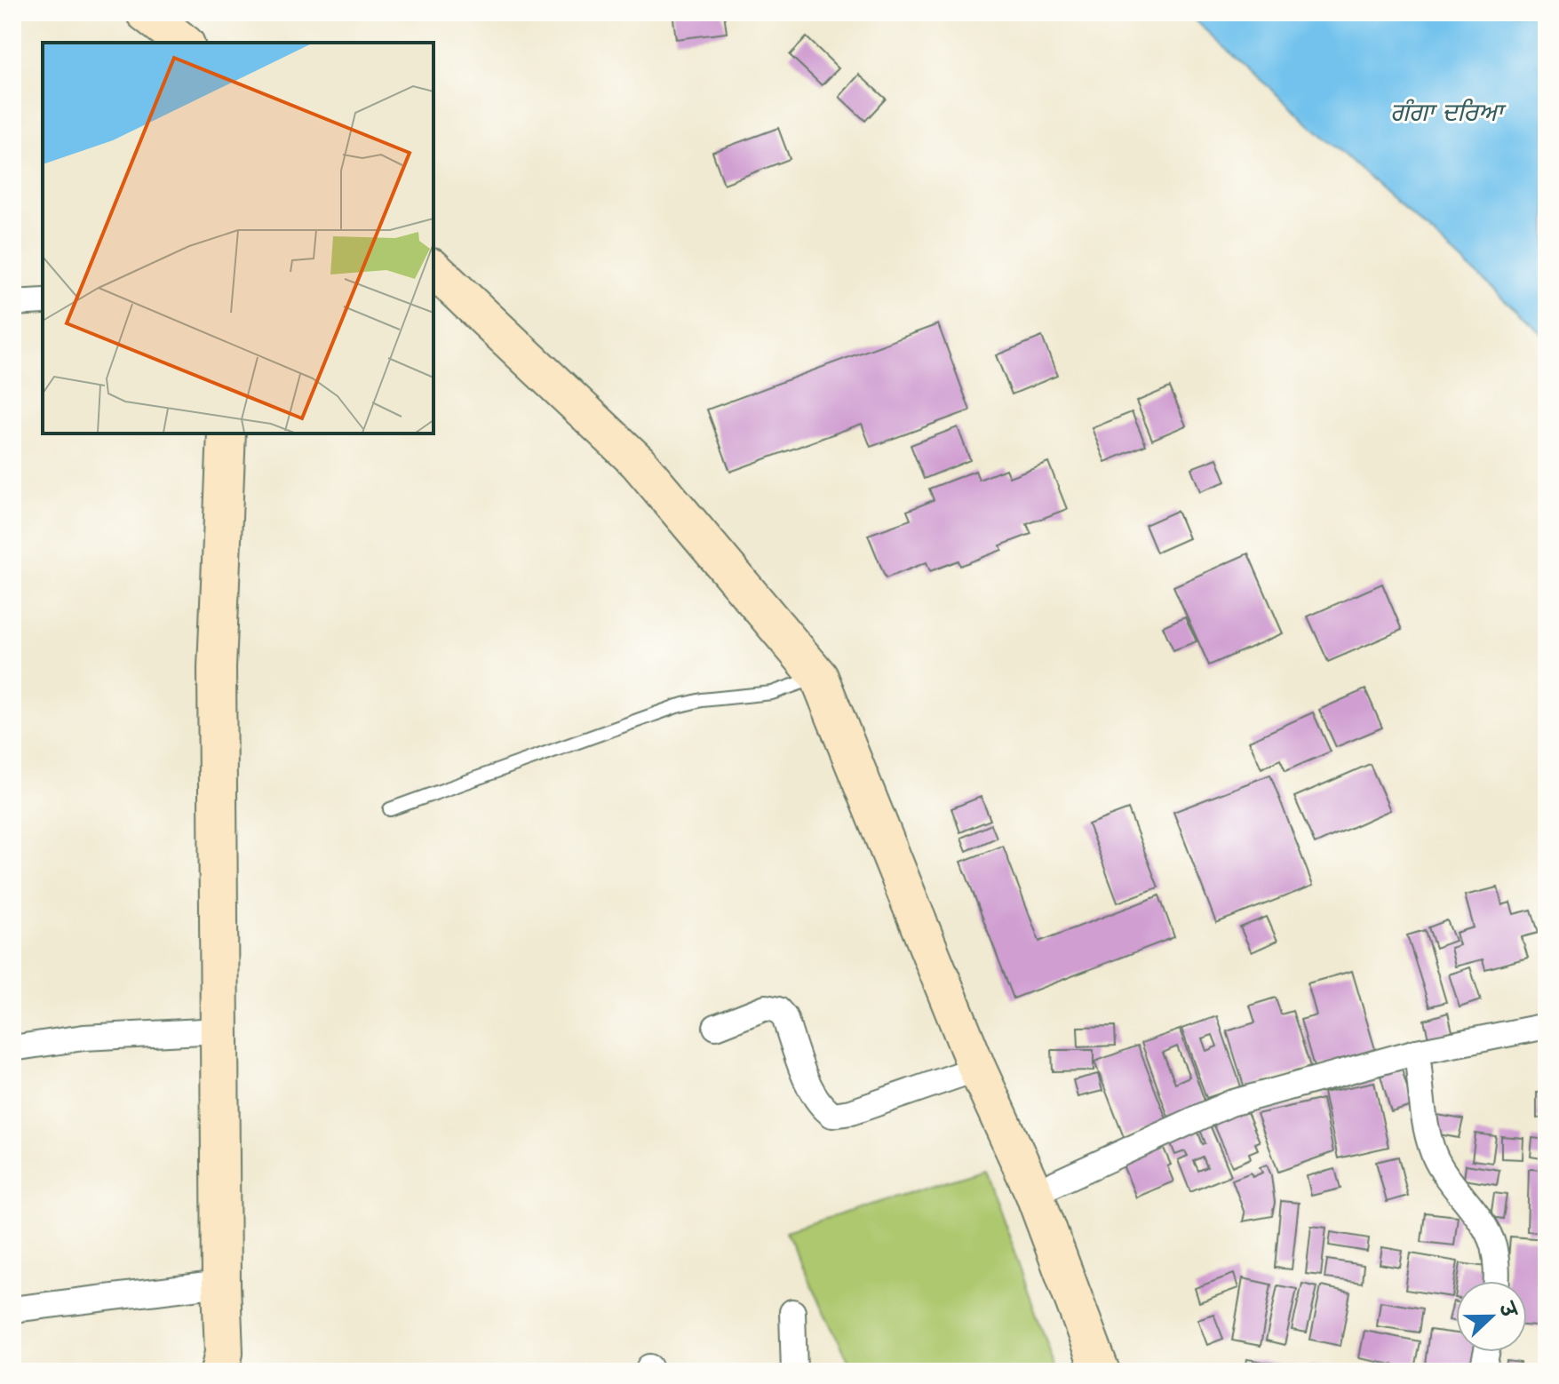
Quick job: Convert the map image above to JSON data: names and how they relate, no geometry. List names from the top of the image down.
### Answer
{
  "water": ["ਗੰਗਾ ਦਰਿਆ"],
  "north": "right"
}
